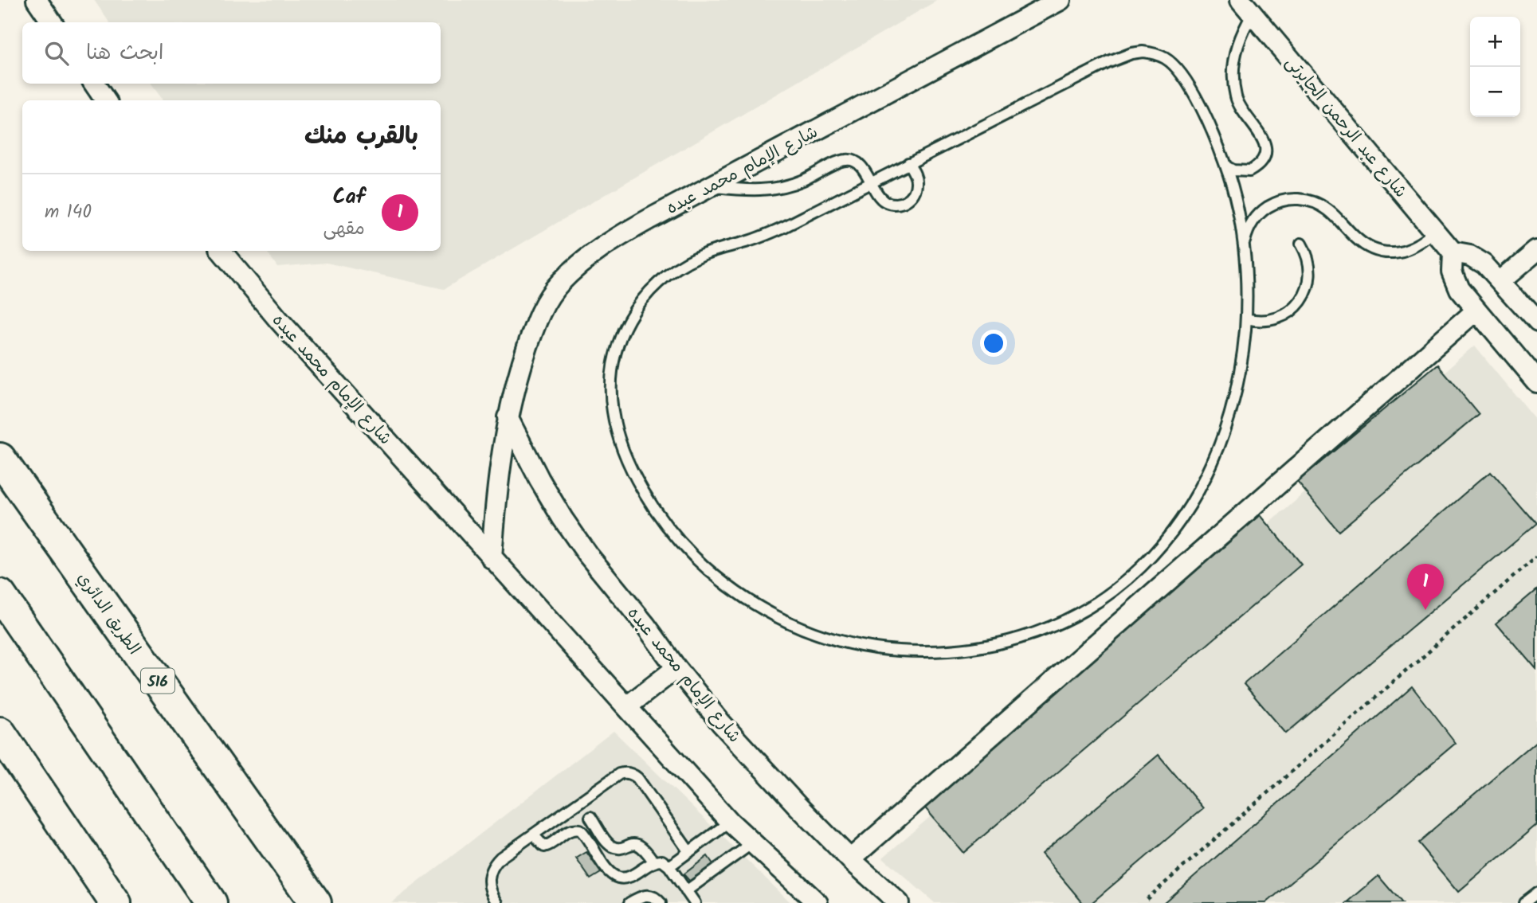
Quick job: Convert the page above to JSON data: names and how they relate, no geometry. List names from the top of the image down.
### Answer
{
  "streets": {
    "highway": ["الطريق الدائري", "516"],
    "street": ["شارع عبد الرحمن الجابرتى", "شارع الإمام محمد عبده"]
  },
  "page": {
    "map_buttons": ["+", "−"],
    "search": "ابحث هنا",
    "heading": "بالقرب منك",
    "list": [
      {
        "mark": "1",
        "name": "Caf",
        "note": "مقهى",
        "value": "140 m"
      }
    ],
    "pins": "1"
  }
}
